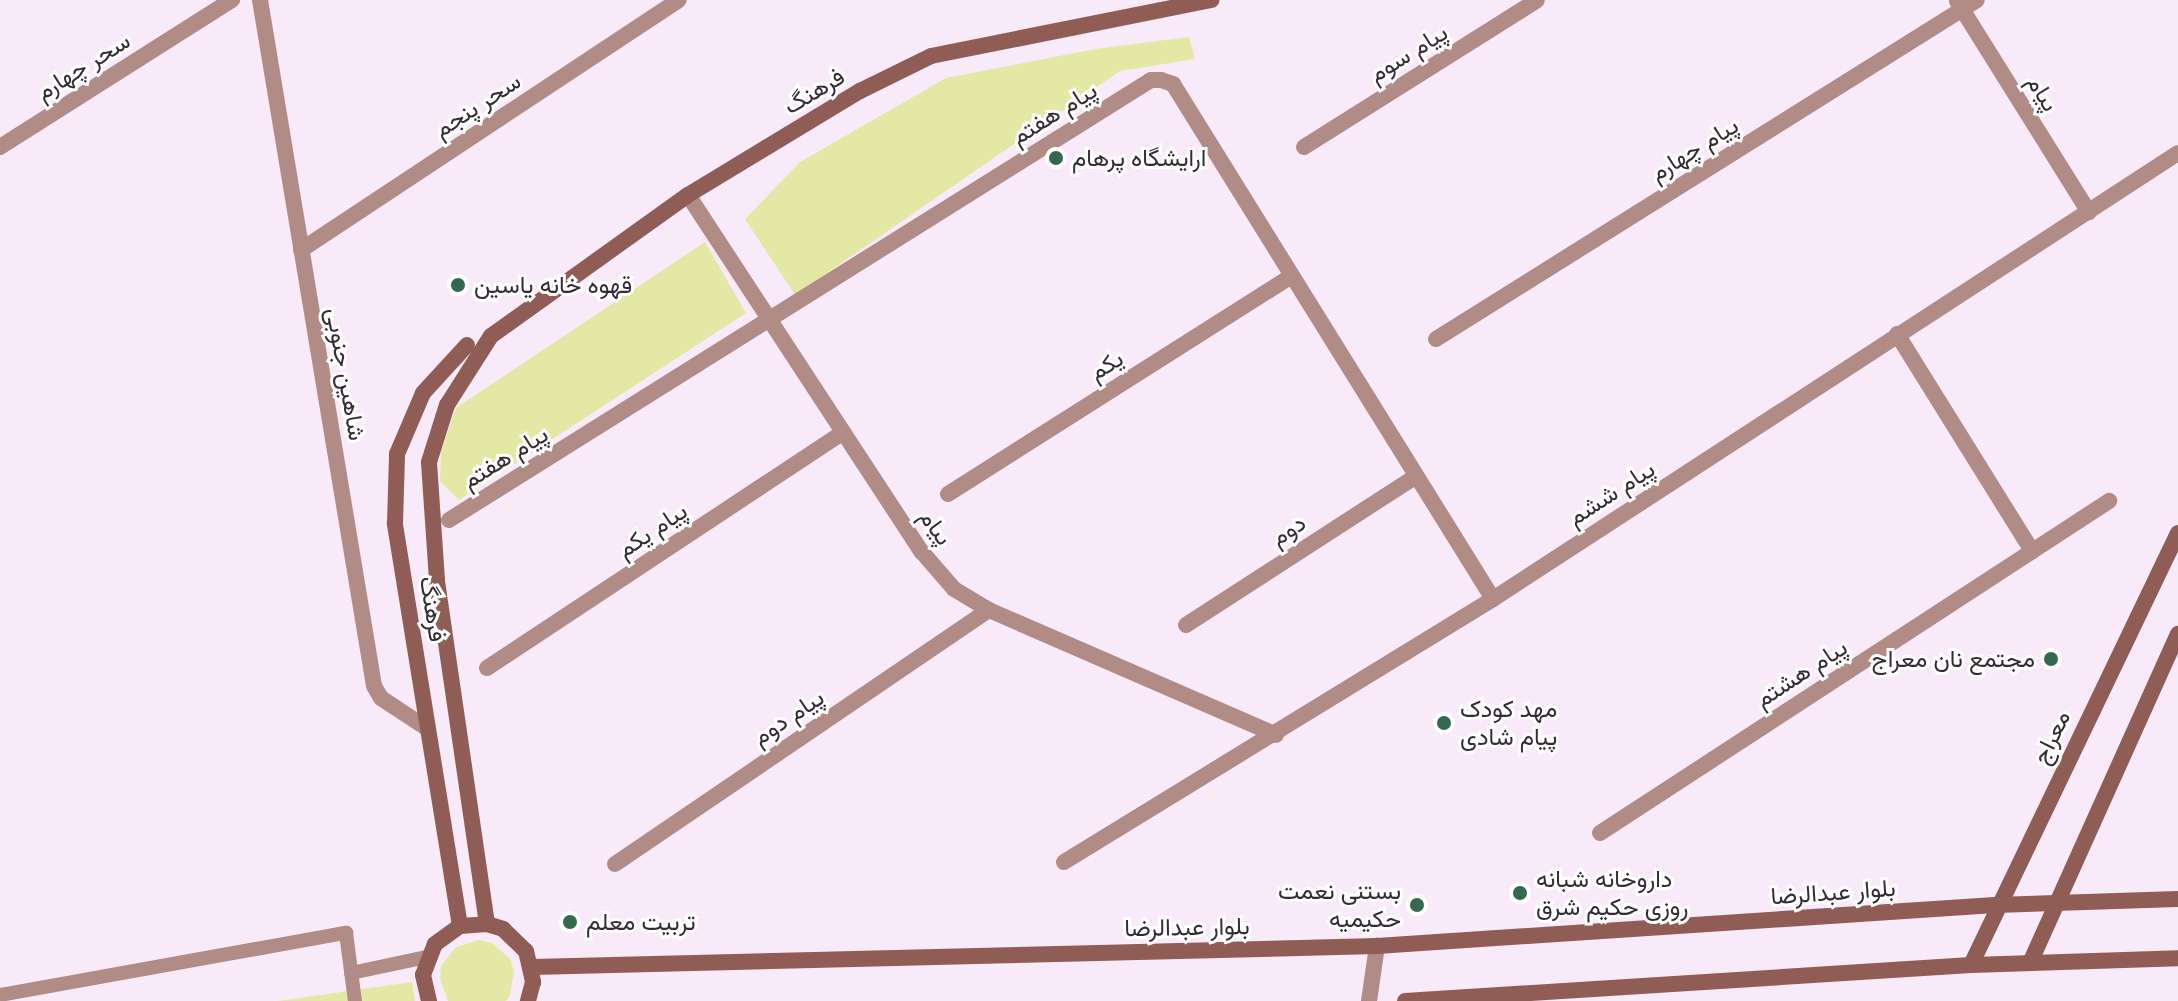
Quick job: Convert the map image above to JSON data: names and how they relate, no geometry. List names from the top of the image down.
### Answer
{
  "streets": {
    "main road": ["فرهنگ", "معراج", "بلوار عبدالرضا"],
    "street": [
      "پیام سوم",
      "سحر چهارم",
      "پیام",
      "سحر پنجم",
      "پیام هفتم",
      "پیام چهارم",
      "یکم",
      "شاهین جنوبی",
      "پیام ششم",
      "پیام یکم",
      "دوم",
      "پیام هشتم",
      "پیام دوم"
    ]
  },
  "crossings": [
    ["فرهنگ", "پیام"],
    ["فرهنگ", "شاهین جنوبی"],
    ["پیام", "پیام هفتم"],
    ["پیام", "پیام چهارم"],
    ["پیام", "پیام ششم"],
    ["پیام", "پیام یکم"],
    ["پیام", "پیام دوم"],
    ["سحر پنجم", "شاهین جنوبی"],
    ["پیام هفتم", "یکم"],
    ["پیام هفتم", "پیام ششم"],
    ["پیام هفتم", "دوم"],
    ["معراج", "بلوار عبدالرضا"]
  ],
  "places": [
    "ارایشگاه پرهام",
    "قهوه خانه یاسین",
    "مجتمع نان معراج",
    "مهد کودک پیام شادی",
    "داروخانه شبانه روزی حکیم شرق",
    "بستنی نعمت حکیمیه",
    "تربیت معلم"
  ]
}
